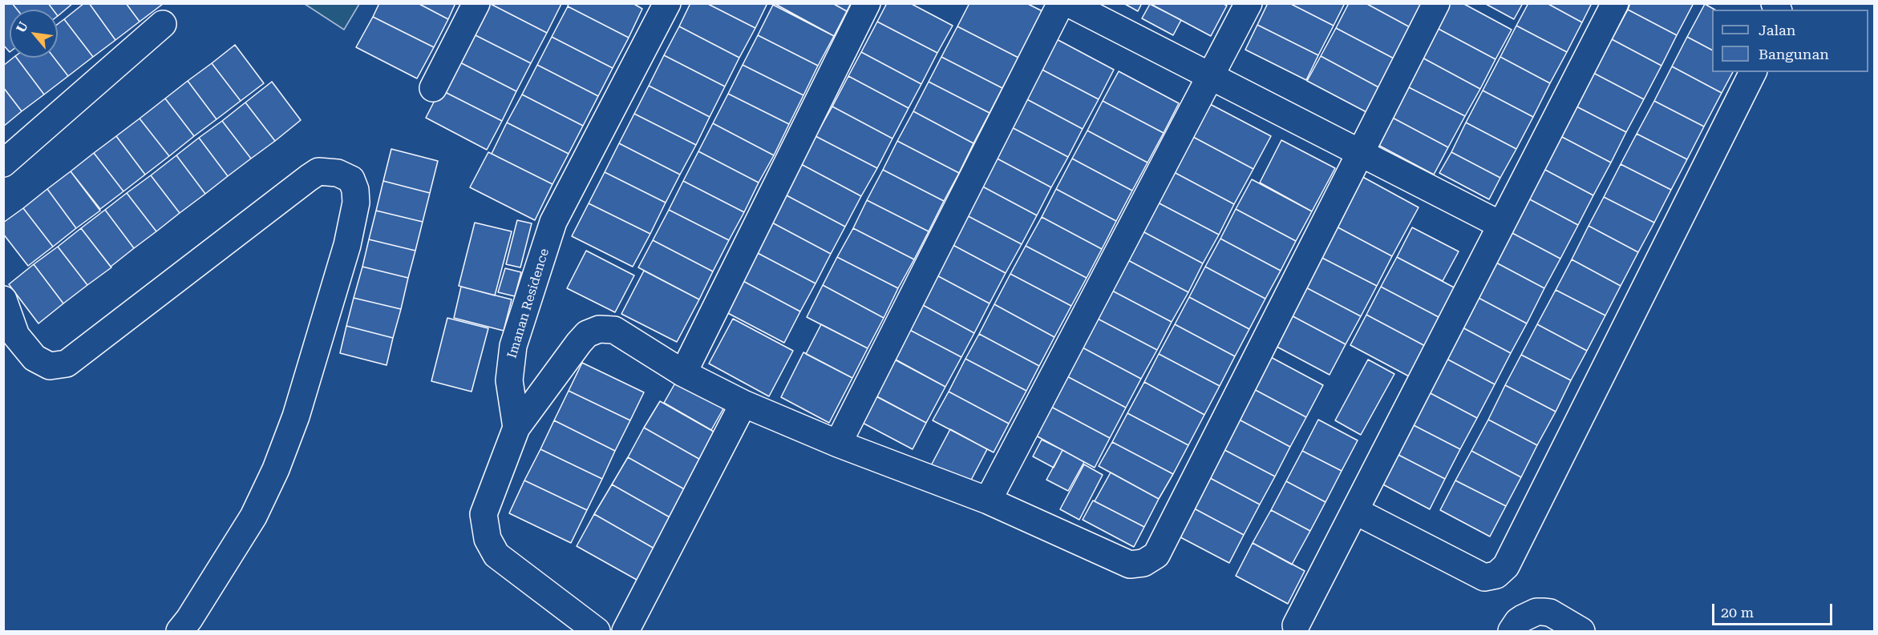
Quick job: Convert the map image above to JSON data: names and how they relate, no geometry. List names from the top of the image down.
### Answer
{
  "streets": {
    "street": ["Imanan Residence"]
  },
  "legend": ["Jalan", "Bangunan"],
  "scale_bar": "20 m",
  "north": "top left"
}
